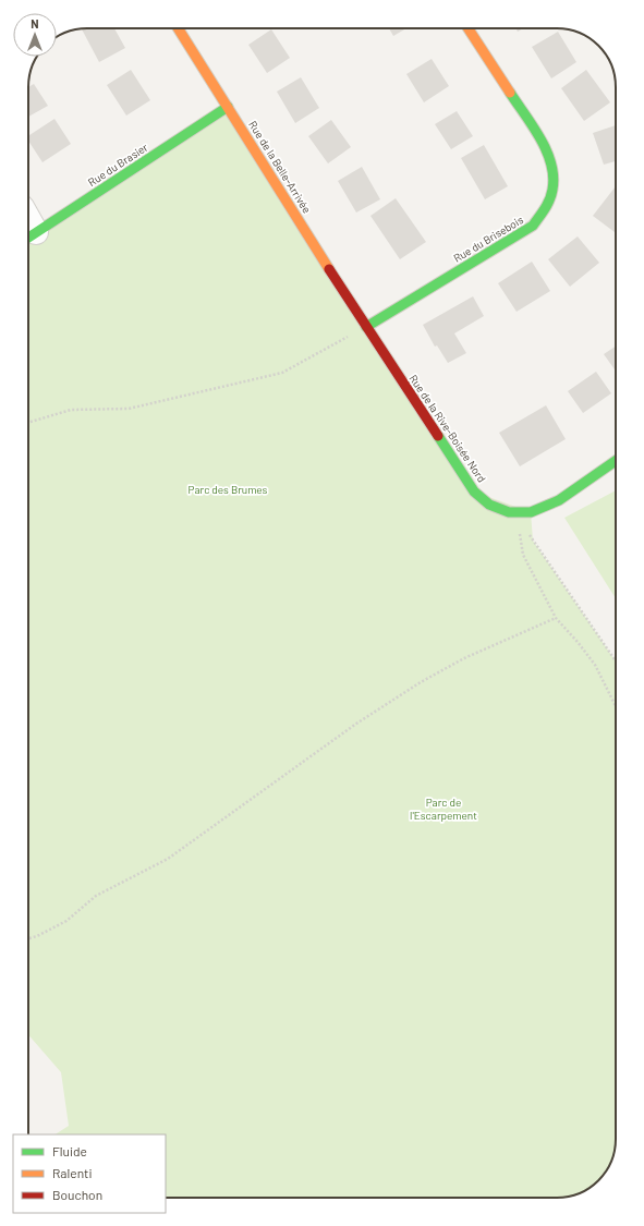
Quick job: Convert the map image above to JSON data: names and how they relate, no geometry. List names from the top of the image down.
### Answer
{
  "streets": {
    "street": [
      "Rue du Brasier",
      "Rue de la Belle-Arrivée",
      "Rue du Brisebois",
      "Rue de la Rive-Boisée Nord"
    ]
  },
  "crossings": [
    ["Rue du Brasier", "Rue de la Belle-Arrivée"],
    ["Rue de la Belle-Arrivée", "Rue du Brisebois"],
    ["Rue de la Belle-Arrivée", "Rue de la Rive-Boisée Nord"],
    ["Rue du Brisebois", "Rue de la Rive-Boisée Nord"]
  ],
  "parks": ["Parc des Brumes", "Parc de l'Escarpement"],
  "legend": ["Fluide", "Ralenti", "Bouchon"],
  "north": "top"
}
